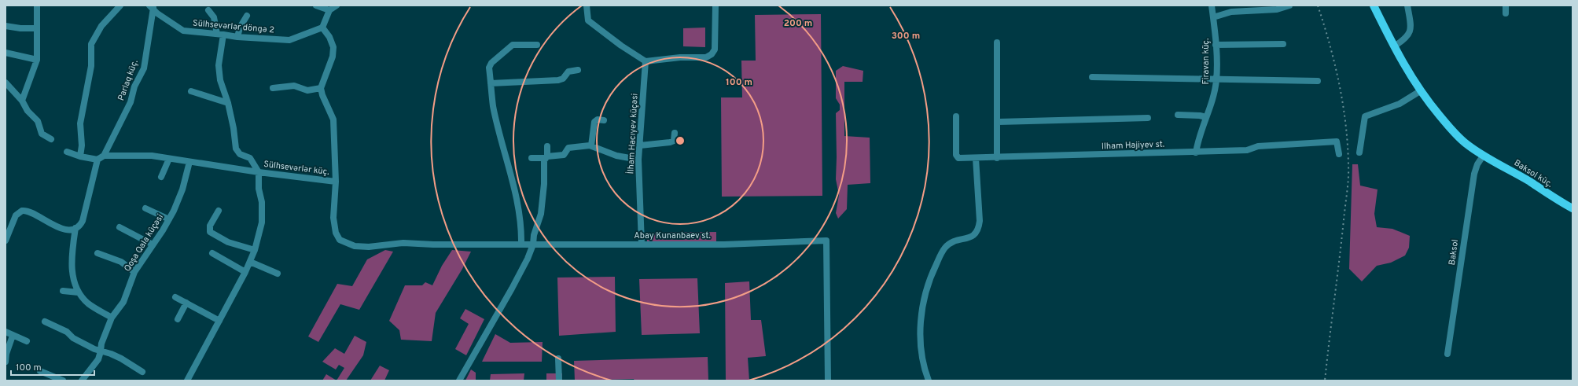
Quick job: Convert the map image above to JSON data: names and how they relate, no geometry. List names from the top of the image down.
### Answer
{
  "streets": {
    "main road": ["Baksol küç."],
    "street": [
      "Sülhsevərlər döngə 2",
      "Firavan küç.",
      "Parlaq küç.",
      "İlham Hacıyev küçəsi",
      "Ilham Hajiyev st.",
      "Sülhsevərlər küç.",
      "Abay Kunanbaev st.",
      "Qoşa Qala küçəsi",
      "Baksol"
    ]
  },
  "crossings": [
    ["Sülhsevərlər döngə 2", "Parlaq küç."],
    ["Firavan küç.", "Ilham Hajiyev st."],
    ["Parlaq küç.", "Sülhsevərlər küç."],
    ["İlham Hacıyev küçəsi", "Abay Kunanbaev st."],
    ["Sülhsevərlər küç.", "Abay Kunanbaev st."],
    ["Sülhsevərlər küç.", "Qoşa Qala küçəsi"],
    ["Baksol küç.", "Baksol"]
  ],
  "scale_bar": "100 m",
  "rings": ["200 m", "300 m", "100 m"]
}
